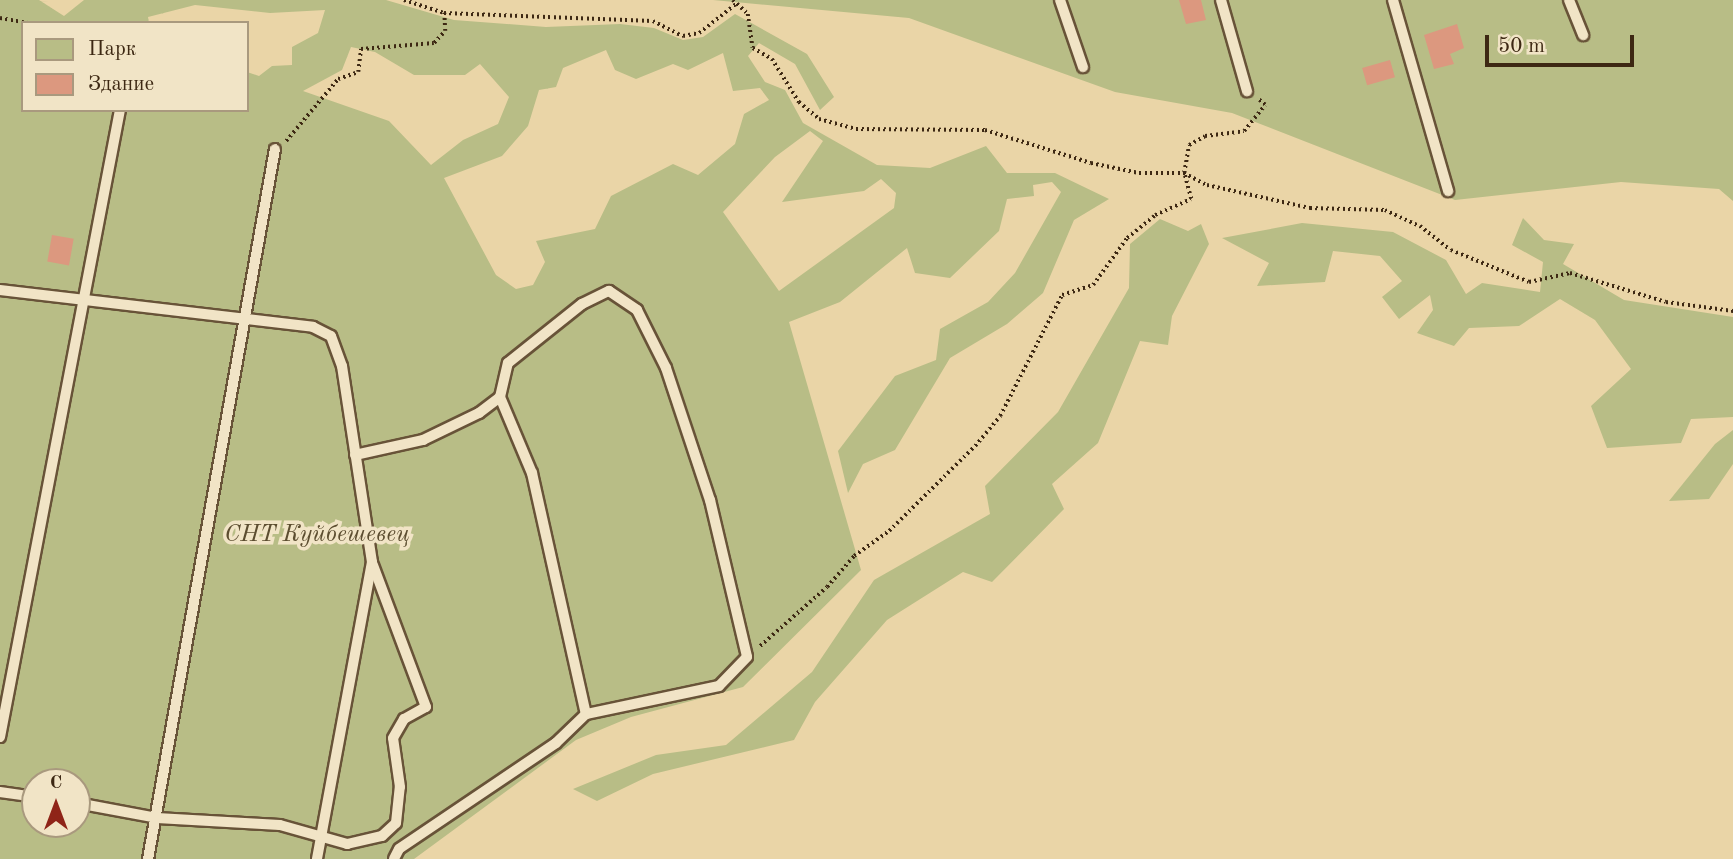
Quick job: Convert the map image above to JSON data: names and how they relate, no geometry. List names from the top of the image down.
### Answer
{
  "parks": ["СНТ Куйбешевец"],
  "legend": ["Парк", "Здание"],
  "scale_bar": "50 m",
  "north": "top"
}
